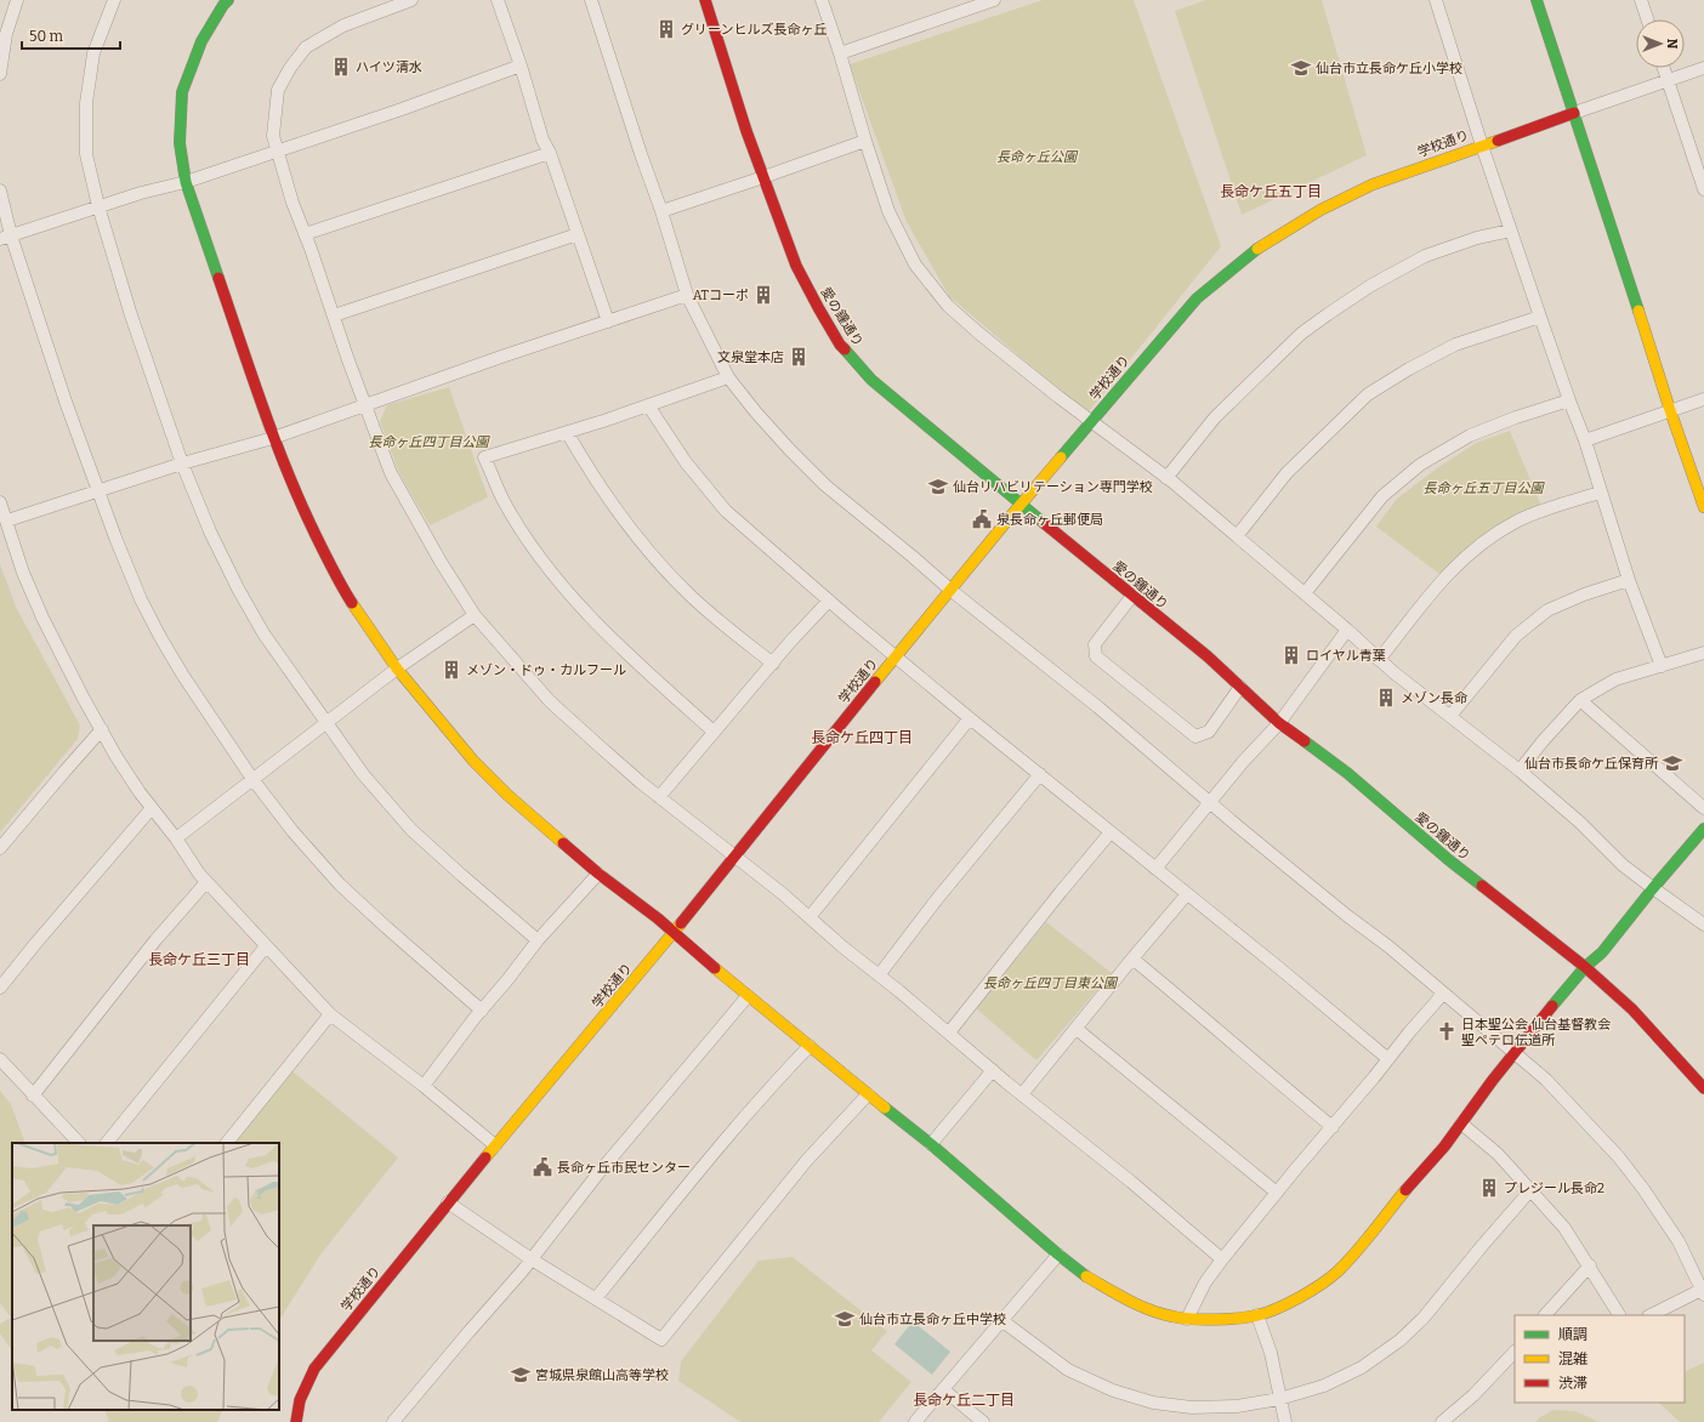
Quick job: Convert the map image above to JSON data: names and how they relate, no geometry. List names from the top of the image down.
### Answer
{
  "streets": {
    "street": ["学校通り", "愛の鐘通り"]
  },
  "crossings": [
    ["学校通り", "愛の鐘通り"]
  ],
  "districts": [
    "長命ケ丘五丁目",
    "長命ケ丘四丁目",
    "長命ケ丘三丁目",
    "長命ケ丘二丁目"
  ],
  "parks": [
    "長命ヶ丘公園",
    "長命ヶ丘四丁目公園",
    "長命ヶ丘五丁目公園",
    "長命ヶ丘四丁目東公園"
  ],
  "places": {
    "building": [
      "グリーンヒルズ長命ヶ丘",
      "ハイツ清水",
      "ATコーポ",
      "文泉堂本店",
      "ロイヤル青葉",
      "メゾン・ドゥ・カルフール",
      "メゾン長命",
      "プレジール長命2"
    ],
    "school or university": [
      "仙台市立長命ケ丘小学校",
      "仙台リハビリテーション専門学校",
      "仙台市長命ケ丘保育所",
      "仙台市立長命ヶ丘中学校",
      "宮城県泉館山高等学校"
    ],
    "public building": ["泉長命ヶ丘郵便局", "長命ヶ丘市民センター"],
    "church": ["日本聖公会 仙台基督教会 聖ペテロ伝道所"]
  },
  "legend": ["順調", "混雑", "渋滞"],
  "scale_bar": "50 m",
  "north": "right"
}
